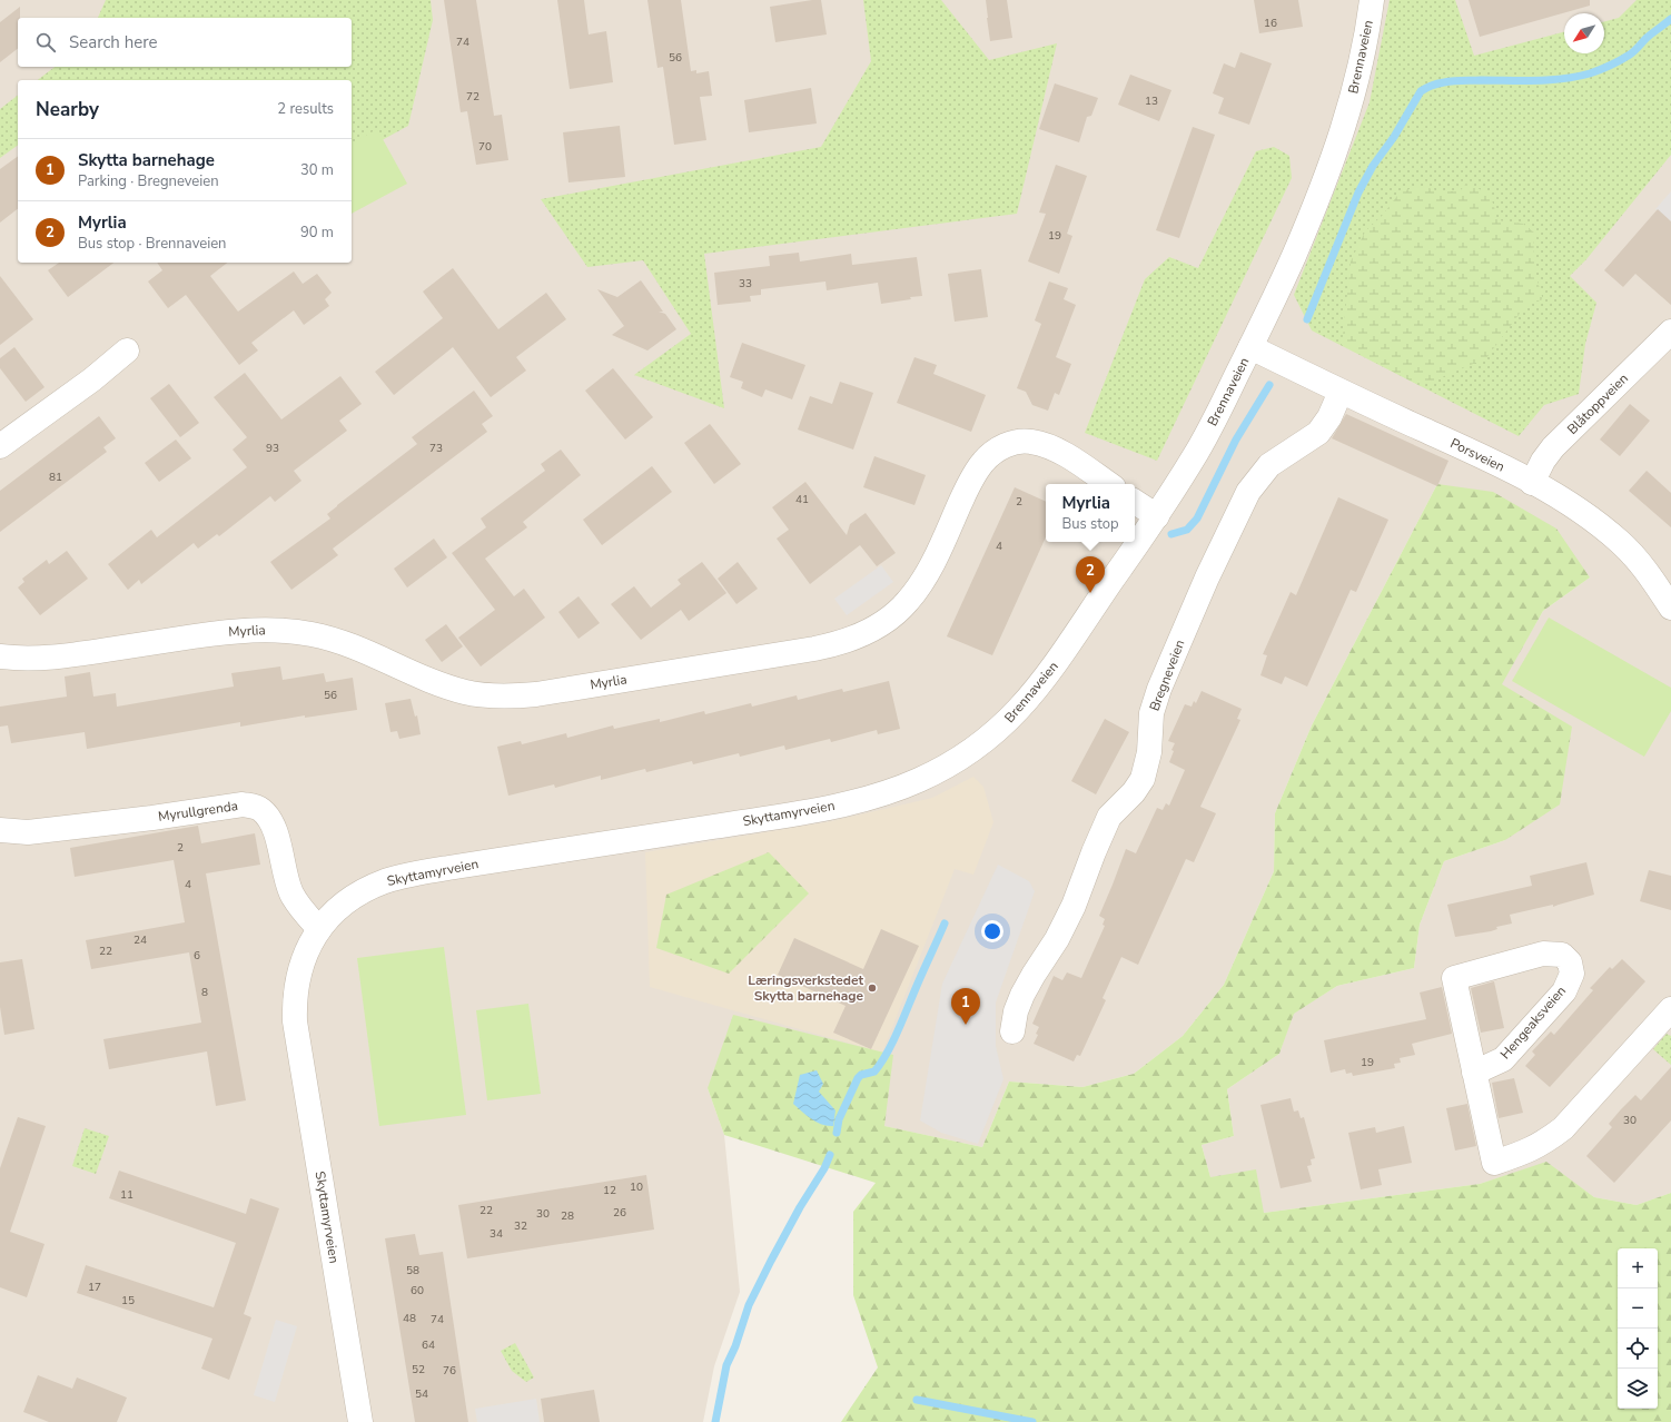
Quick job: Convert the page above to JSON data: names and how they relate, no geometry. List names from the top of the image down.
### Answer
{
  "streets": {
    "street": [
      "Brennaveien",
      "Blåtoppveien",
      "Porsveien",
      "Myrlia",
      "Bregneveien",
      "Myrullgrenda",
      "Skyttamyrveien",
      "Hengeaksveien"
    ]
  },
  "crossings": [
    ["Brennaveien", "Porsveien"],
    ["Brennaveien", "Skyttamyrveien"],
    ["Blåtoppveien", "Porsveien"],
    ["Porsveien", "Bregneveien"],
    ["Myrullgrenda", "Skyttamyrveien"]
  ],
  "places": ["Læringsverkstedet Skytta barnehage"],
  "house_numbers": [
    "16",
    "74",
    "56",
    "72",
    "13",
    "70",
    "19",
    "33",
    "93",
    "73",
    "81",
    "41",
    "2",
    "4",
    "56",
    "2",
    "4",
    "24",
    "22",
    "6",
    "8",
    "19",
    "30",
    "10",
    "12",
    "11",
    "22",
    "26",
    "30",
    "28",
    "32",
    "34",
    "58",
    "17",
    "60",
    "15",
    "48",
    "74",
    "64",
    "52",
    "76",
    "54"
  ],
  "north": "bottom left",
  "page": {
    "search": "Search here",
    "heading": ["Nearby", "2 results"],
    "list": [
      {
        "mark": "1",
        "name": "Skytta barnehage",
        "note": "Parking · Bregneveien",
        "value": "30 m"
      },
      {
        "mark": "2",
        "name": "Myrlia",
        "note": "Bus stop · Brennaveien",
        "value": "90 m"
      }
    ],
    "popup": ["Myrlia", "Bus stop"],
    "pins": ["2", "1"],
    "map_buttons": ["+", "−"]
  }
}
